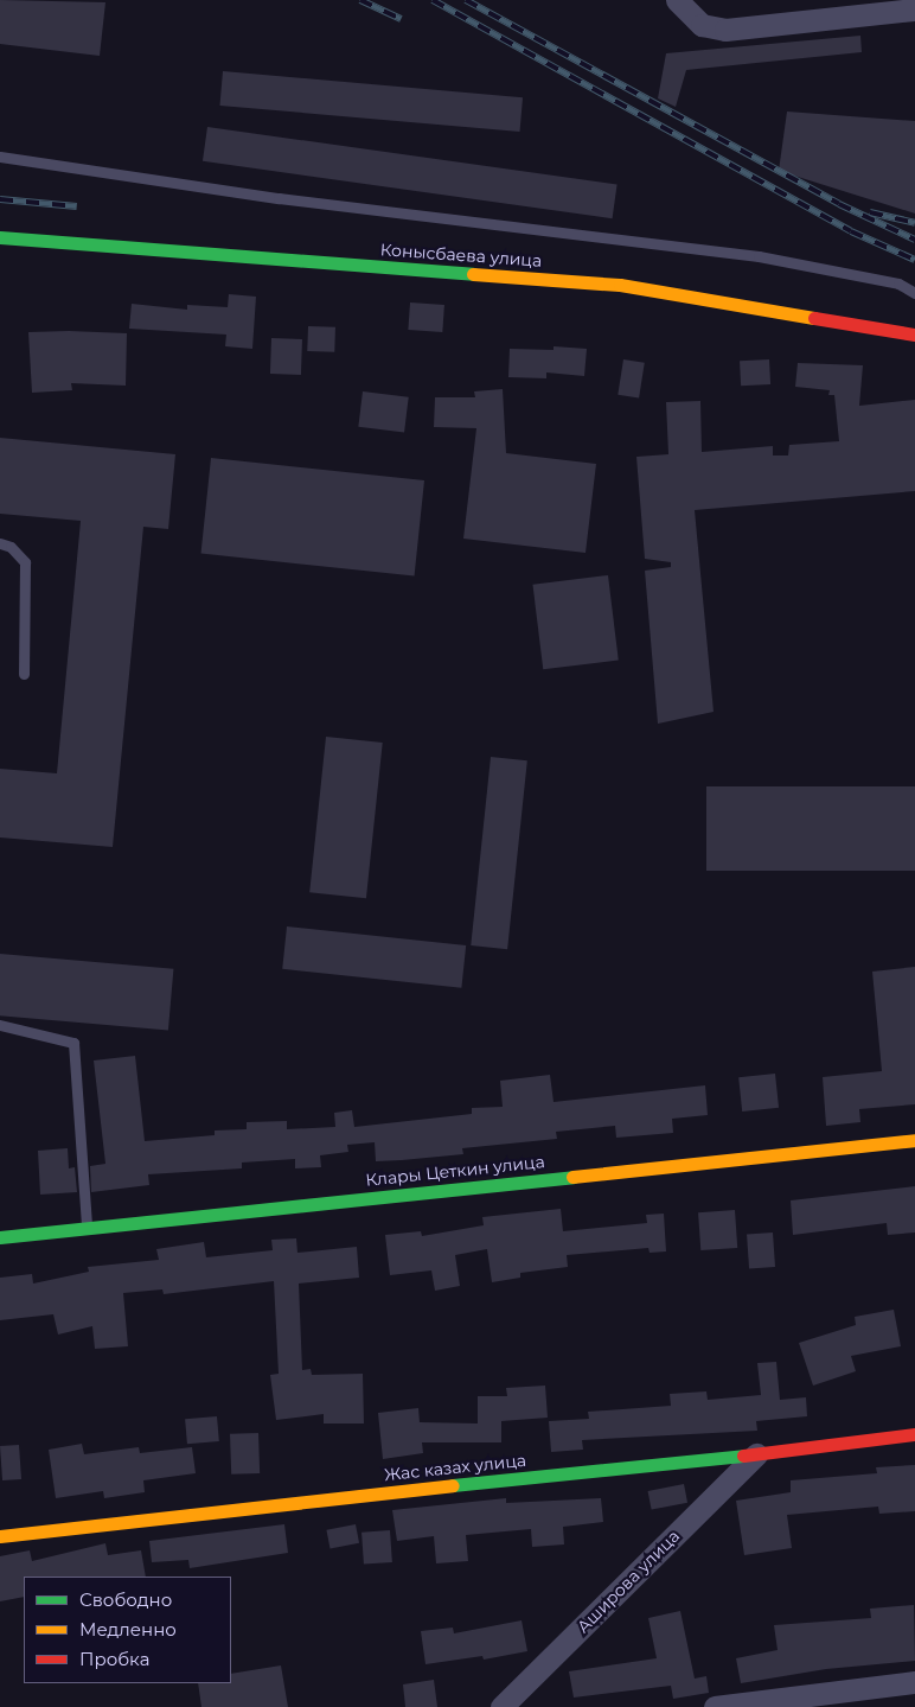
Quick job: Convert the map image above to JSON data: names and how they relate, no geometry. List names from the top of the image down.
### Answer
{
  "streets": {
    "street": [
      "Конысбаева улица",
      "Клары Цеткин улица",
      "Жас казах улица",
      "Аширова улица"
    ]
  },
  "crossings": [
    ["Жас казах улица", "Аширова улица"]
  ],
  "legend": ["Свободно", "Медленно", "Пробка"]
}
